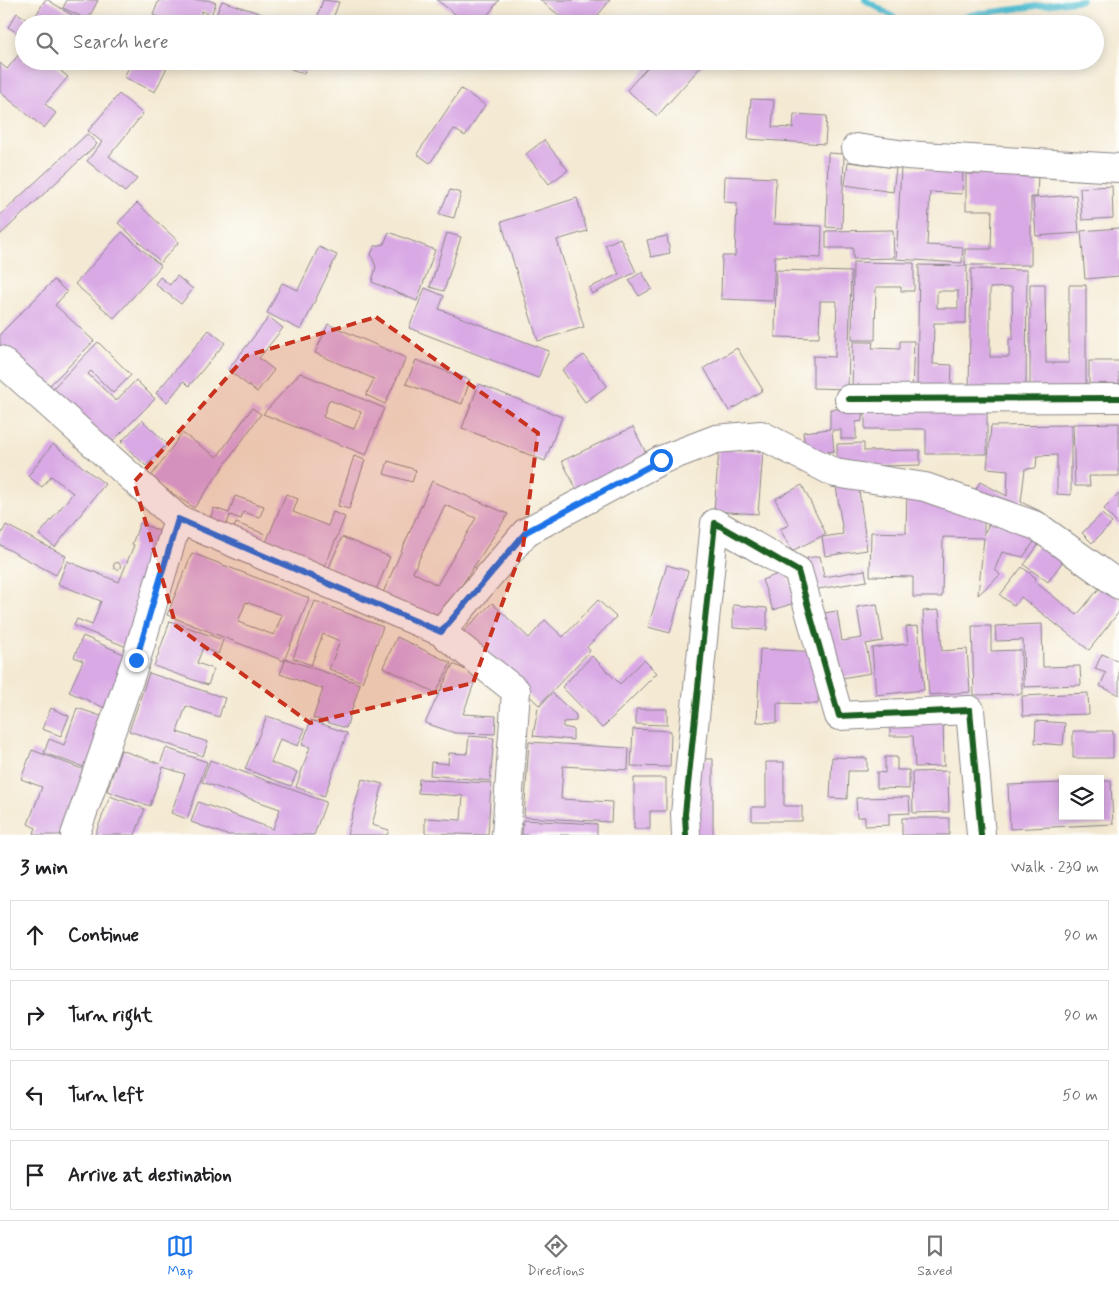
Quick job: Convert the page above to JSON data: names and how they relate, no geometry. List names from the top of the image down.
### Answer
{
  "page": {
    "search": "Search here",
    "heading": ["3 min", "Walk · 230 m"],
    "list": [
      ["Continue", "90 m"],
      ["Turn right", "90 m"],
      ["Turn left", "50 m"],
      "Arrive at destination"
    ],
    "nav": ["Map", "Directions", "Saved"]
  }
}
